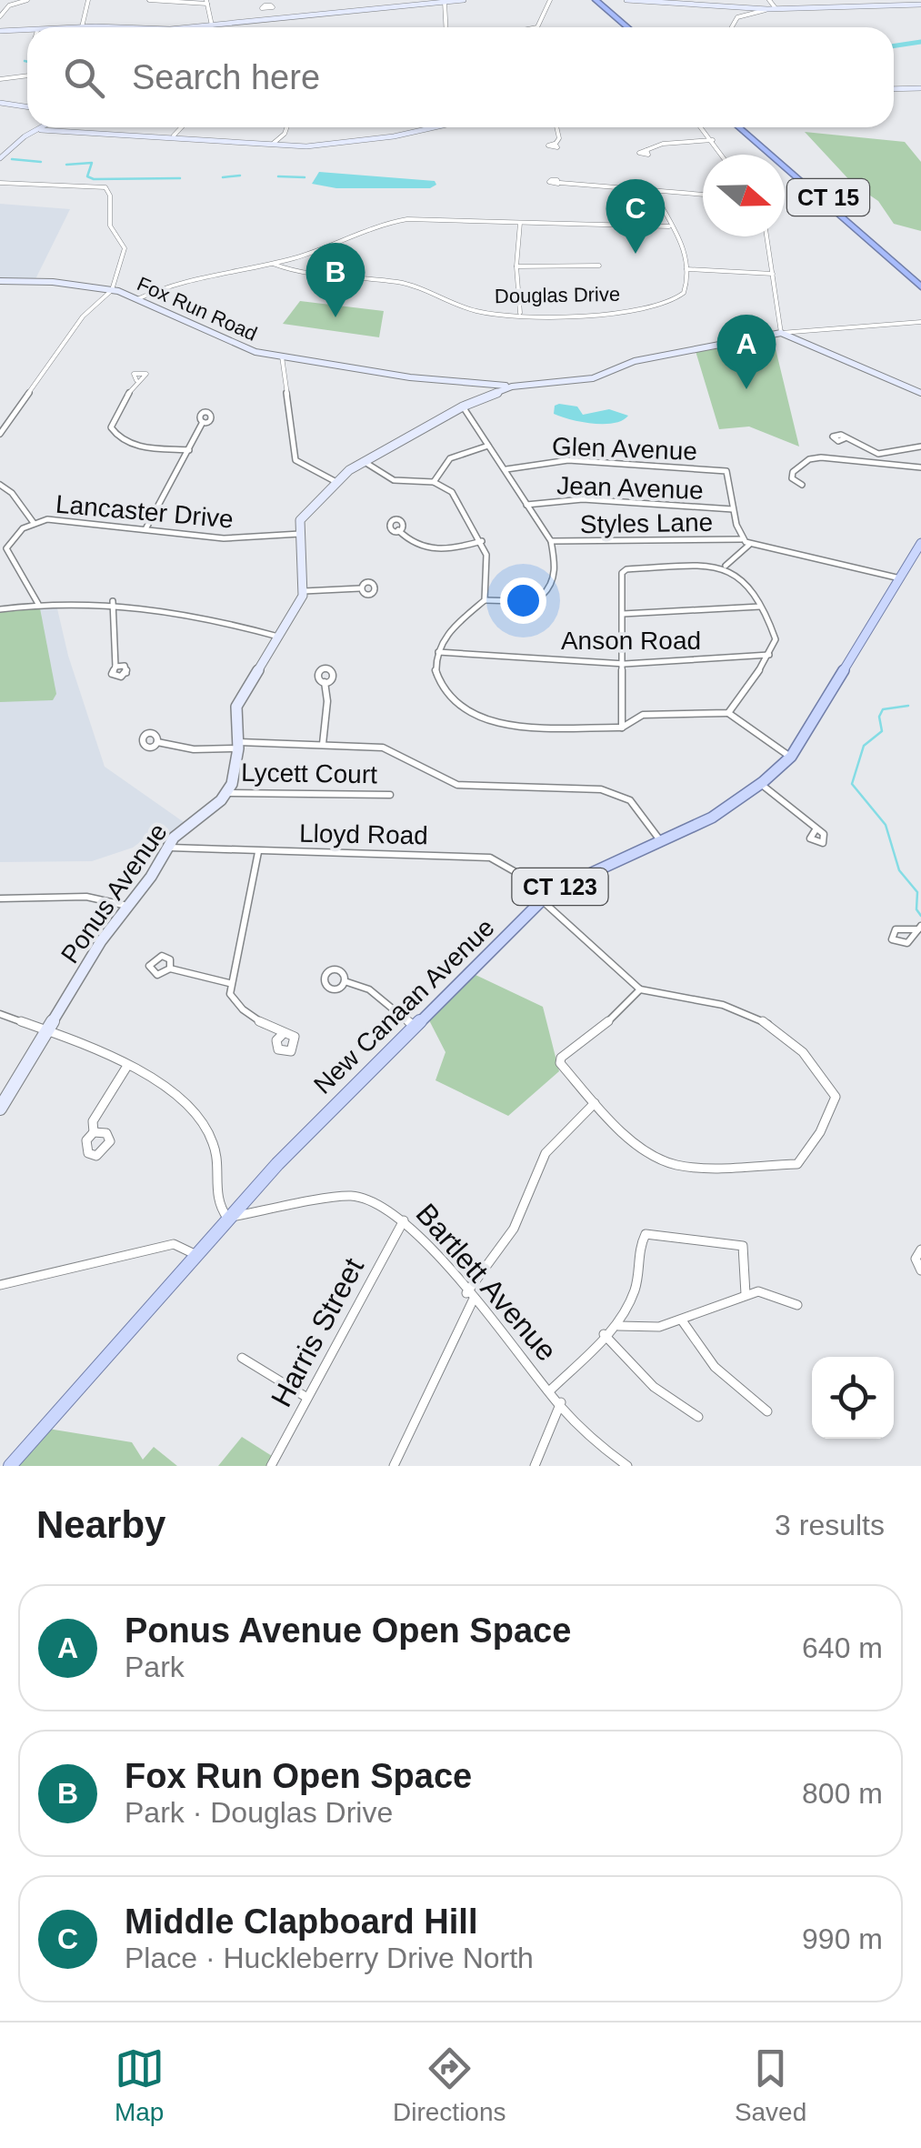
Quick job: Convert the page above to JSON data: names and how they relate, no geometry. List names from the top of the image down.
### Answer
{
  "streets": {
    "highway": ["CT 15"],
    "main road": ["CT 123", "New Canaan Avenue"],
    "street": [
      "Douglas Drive",
      "Fox Run Road",
      "Glen Avenue",
      "Jean Avenue",
      "Lancaster Drive",
      "Styles Lane",
      "Anson Road",
      "Lycett Court",
      "Lloyd Road",
      "Ponus Avenue",
      "Bartlett Avenue",
      "Harris Street"
    ]
  },
  "crossings": [
    ["Glen Avenue", "Jean Avenue"],
    ["Glen Avenue", "Styles Lane"],
    ["Jean Avenue", "Styles Lane"],
    ["Lycett Court", "Ponus Avenue"],
    ["Lloyd Road", "Ponus Avenue"],
    ["Lloyd Road", "New Canaan Avenue"],
    ["New Canaan Avenue", "Bartlett Avenue"],
    ["Bartlett Avenue", "Harris Street"]
  ],
  "north": "right",
  "page": {
    "search": "Search here",
    "pins": ["C", "B", "A"],
    "heading": ["Nearby", "3 results"],
    "list": [
      {
        "mark": "A",
        "name": "Ponus Avenue Open Space",
        "note": "Park",
        "value": "640 m"
      },
      {
        "mark": "B",
        "name": "Fox Run Open Space",
        "note": "Park · Douglas Drive",
        "value": "800 m"
      },
      {
        "mark": "C",
        "name": "Middle Clapboard Hill",
        "note": "Place · Huckleberry Drive North",
        "value": "990 m"
      }
    ],
    "nav": ["Map", "Directions", "Saved"]
  }
}
